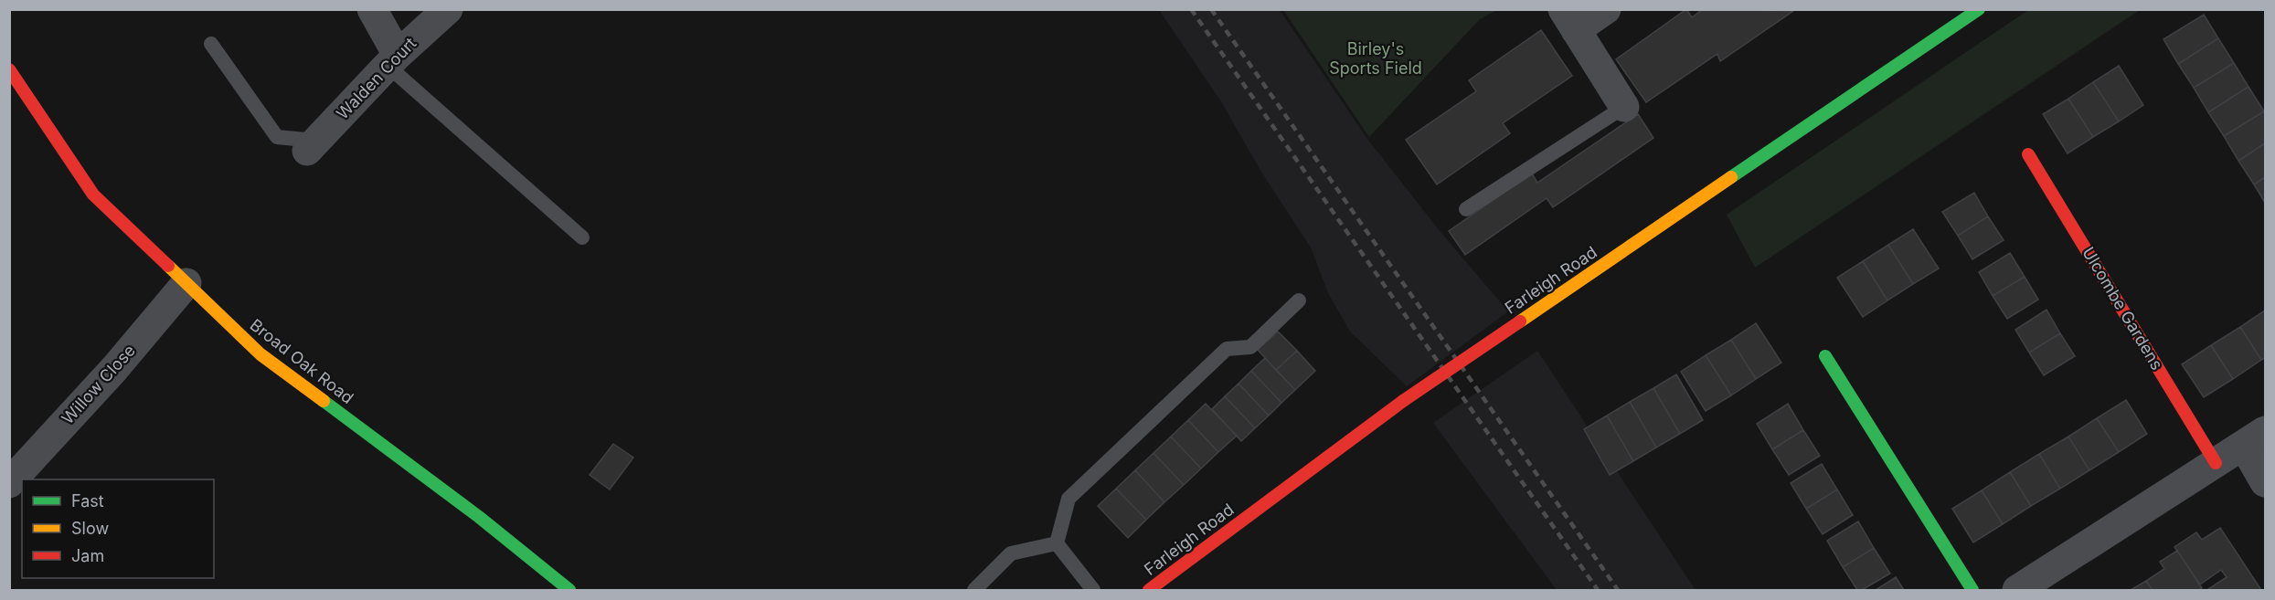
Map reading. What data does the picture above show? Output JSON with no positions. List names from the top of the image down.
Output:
{
  "streets": {
    "street": [
      "Walden Court",
      "Farleigh Road",
      "Ulcombe Gardens",
      "Broad Oak Road",
      "Willow Close"
    ]
  },
  "crossings": [
    ["Broad Oak Road", "Willow Close"]
  ],
  "parks": ["Birley's Sports Field"],
  "legend": ["Fast", "Slow", "Jam"]
}
